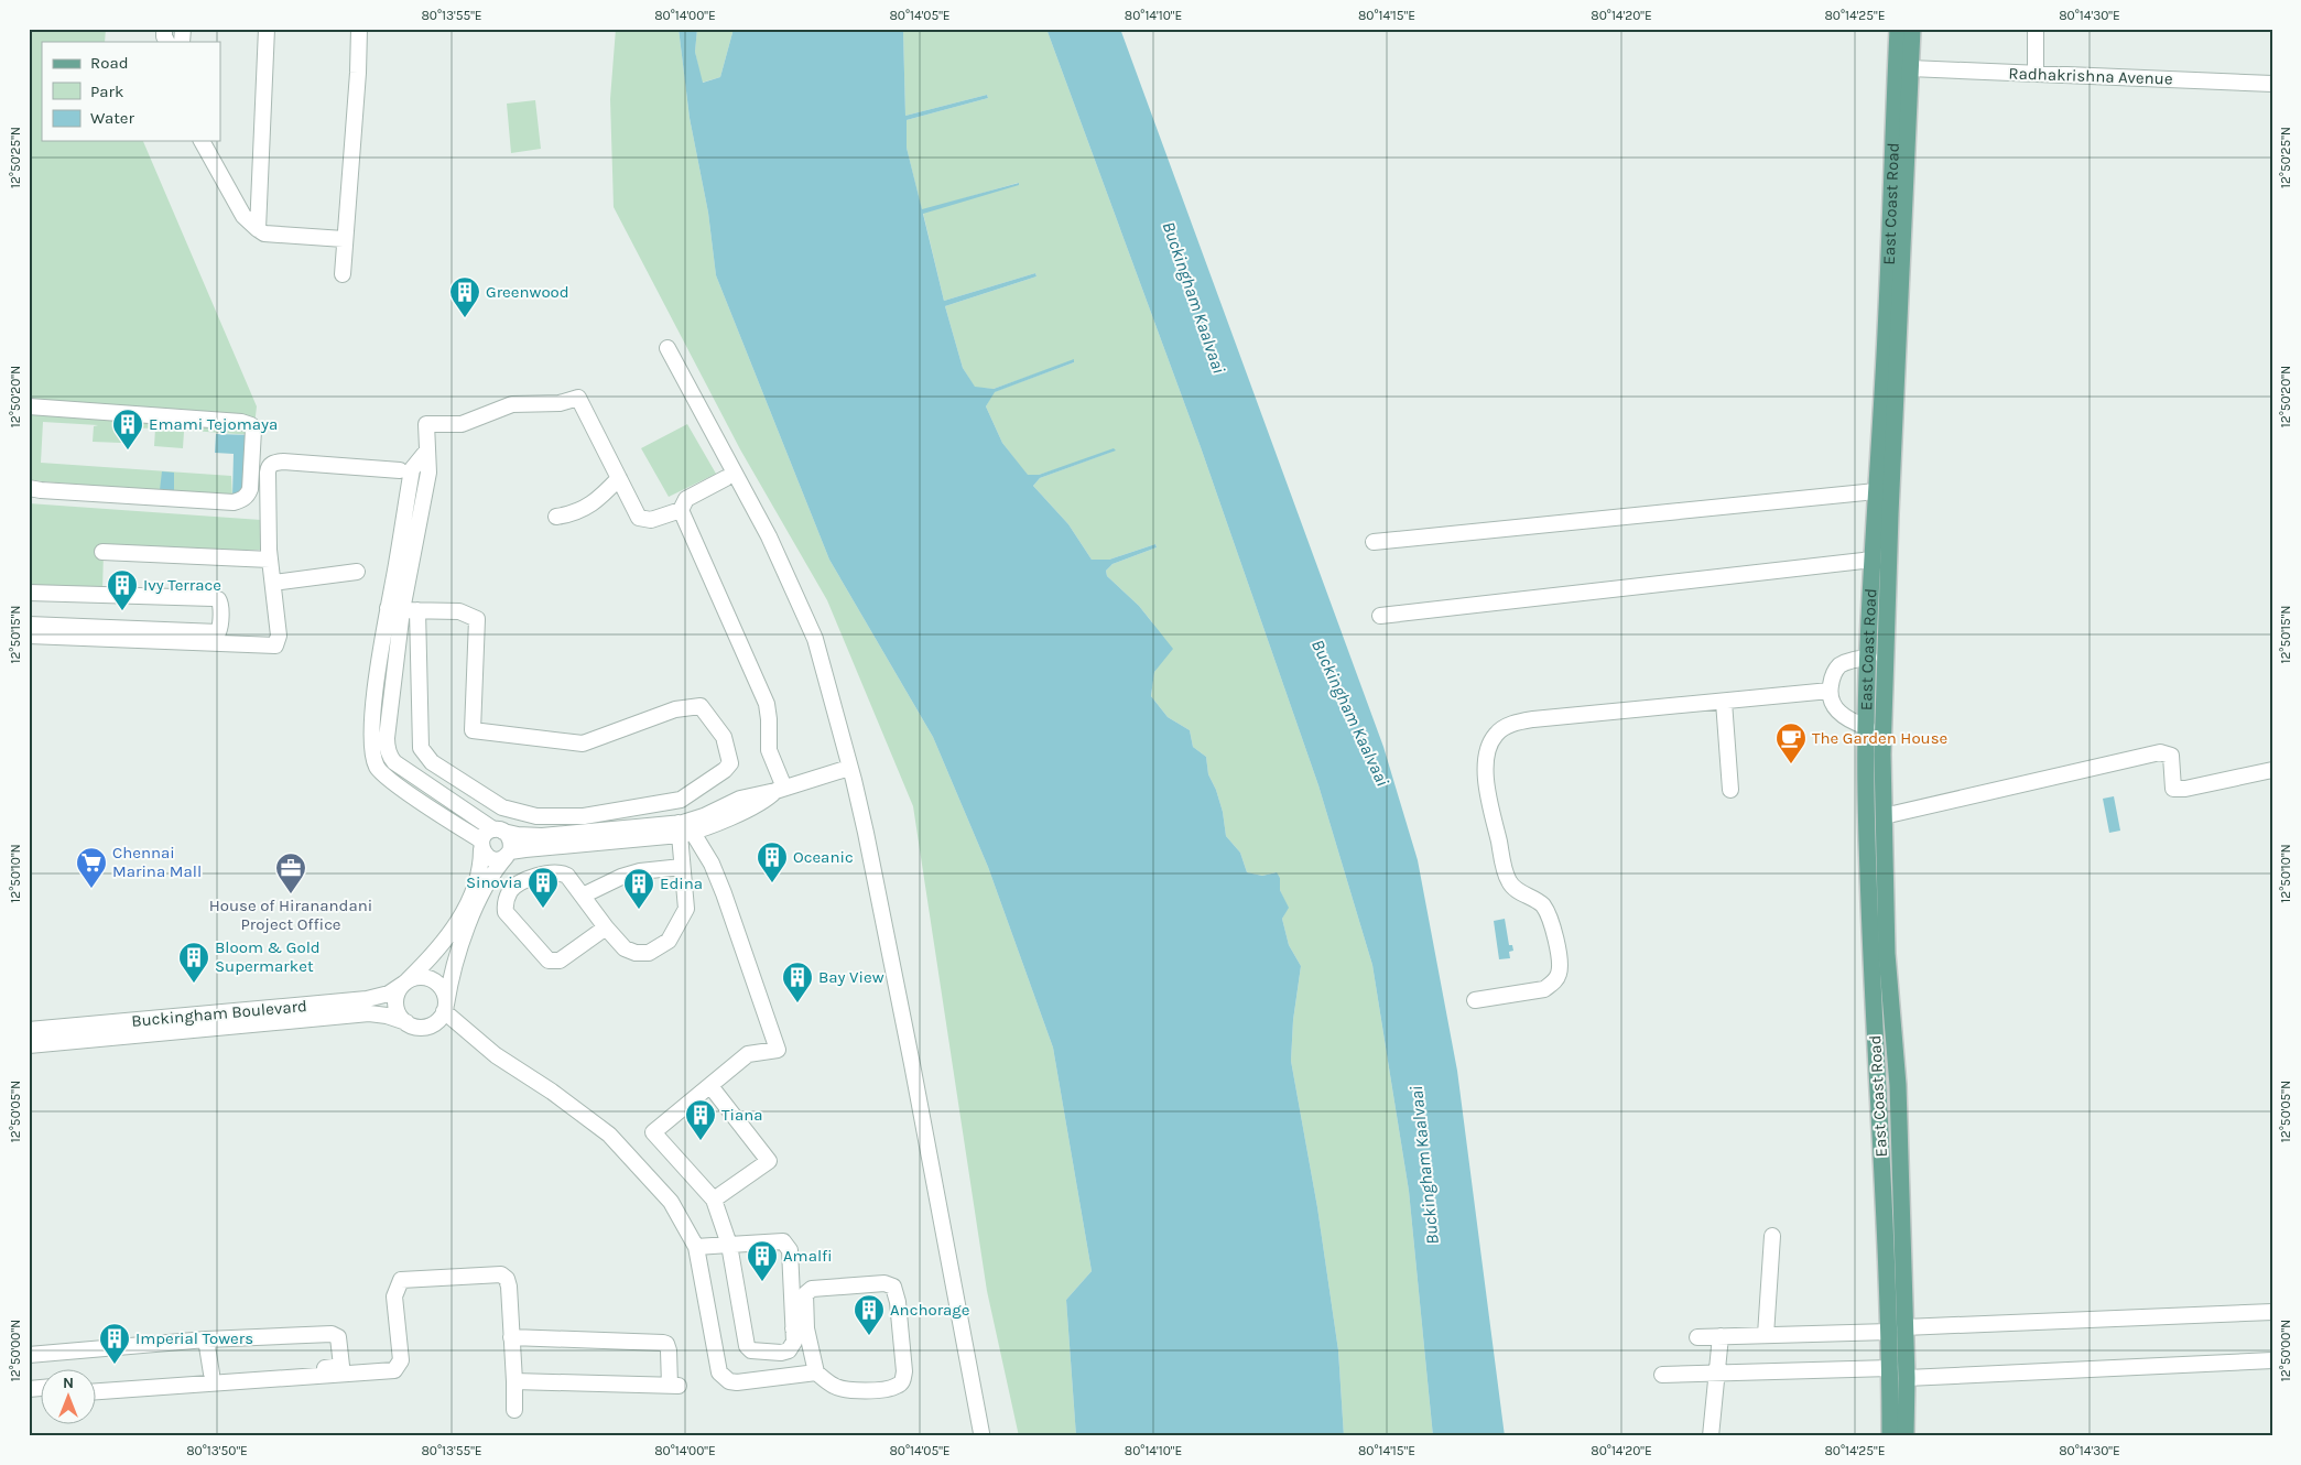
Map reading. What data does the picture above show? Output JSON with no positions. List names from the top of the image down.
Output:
{
  "streets": {
    "main road": ["East Coast Road"],
    "street": ["Radhakrishna Avenue", "Buckingham Boulevard"]
  },
  "crossings": [
    ["Radhakrishna Avenue", "East Coast Road"]
  ],
  "water": ["Buckingham Kaalvaai"],
  "places": {
    "building": [
      "Greenwood",
      "Emami Tejomaya",
      "Ivy Terrace",
      "Oceanic",
      "Sinovia",
      "Edina",
      "Bloom & Gold Supermarket",
      "Bay View",
      "Tiana",
      "Amalfi",
      "Anchorage",
      "Imperial Towers"
    ],
    "cafe": ["The Garden House"],
    "supermarket": ["Chennai Marina Mall"],
    "office": ["House of Hiranandani Project Office"]
  },
  "legend": ["Road", "Park", "Water"],
  "north": "top",
  "coordinates": [
    "80°13'55\"E",
    "80°14'00\"E",
    "80°14'05\"E",
    "80°14'10\"E",
    "80°14'15\"E",
    "80°14'20\"E",
    "80°14'25\"E",
    "80°14'30\"E",
    "12°50'25\"N",
    "12°50'20\"N",
    "12°50'15\"N",
    "12°50'10\"N",
    "12°50'05\"N",
    "12°50'00\"N",
    "80°13'50\"E"
  ]
}
